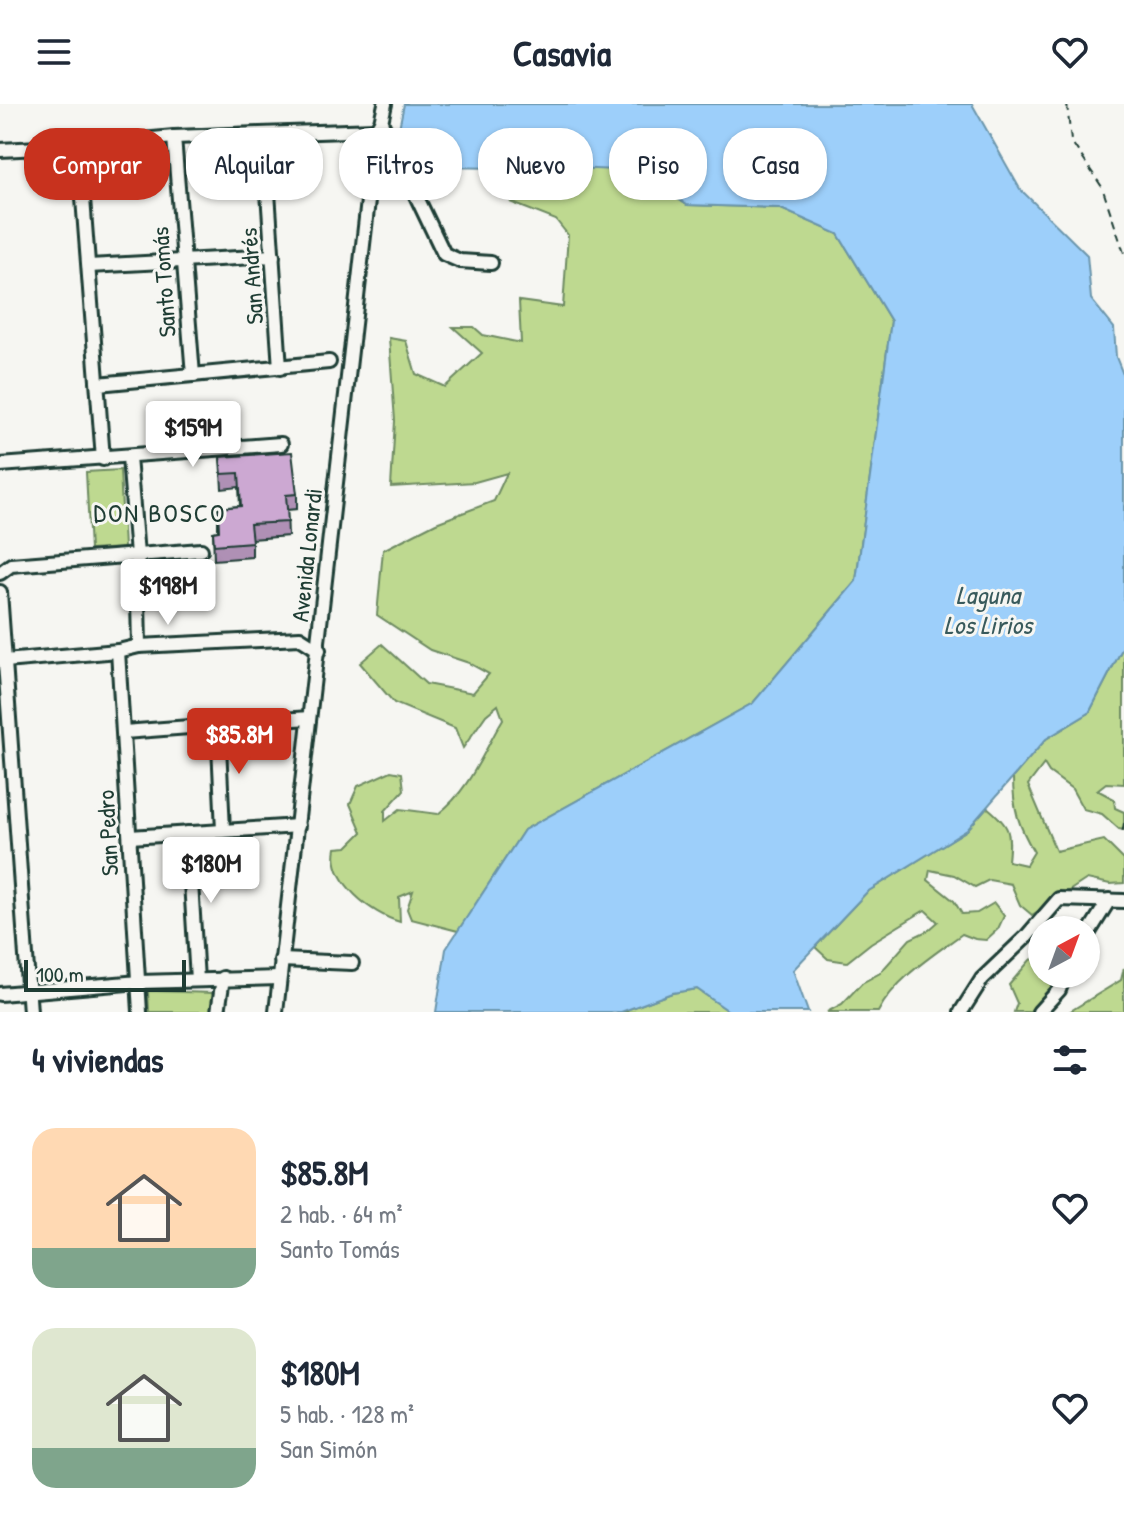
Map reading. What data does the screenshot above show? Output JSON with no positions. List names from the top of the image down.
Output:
{
  "streets": {
    "street": [
      "San Andrés",
      "Santo Tomás",
      "Avenida Lonardi",
      "San Pedro"
    ]
  },
  "districts": ["DON BOSCO"],
  "water": ["Laguna Los Lirios"],
  "scale_bar": "100 m",
  "north": "top right",
  "page": {
    "header": "Casavia",
    "chip": [
      "Comprar",
      "Alquilar",
      "Filtros",
      "Nuevo",
      "Piso",
      "Casa"
    ],
    "price": [
      "$159M",
      "$198M",
      "$85.8M",
      "$180M"
    ],
    "scale": "100 m",
    "heading": "4 viviendas",
    "list": [
      {
        "name": "$85.8M",
        "note": "2 hab. · 64 m² · Santo Tomás"
      },
      {
        "name": "$180M",
        "note": "5 hab. · 128 m² · San Simón"
      }
    ]
  }
}
